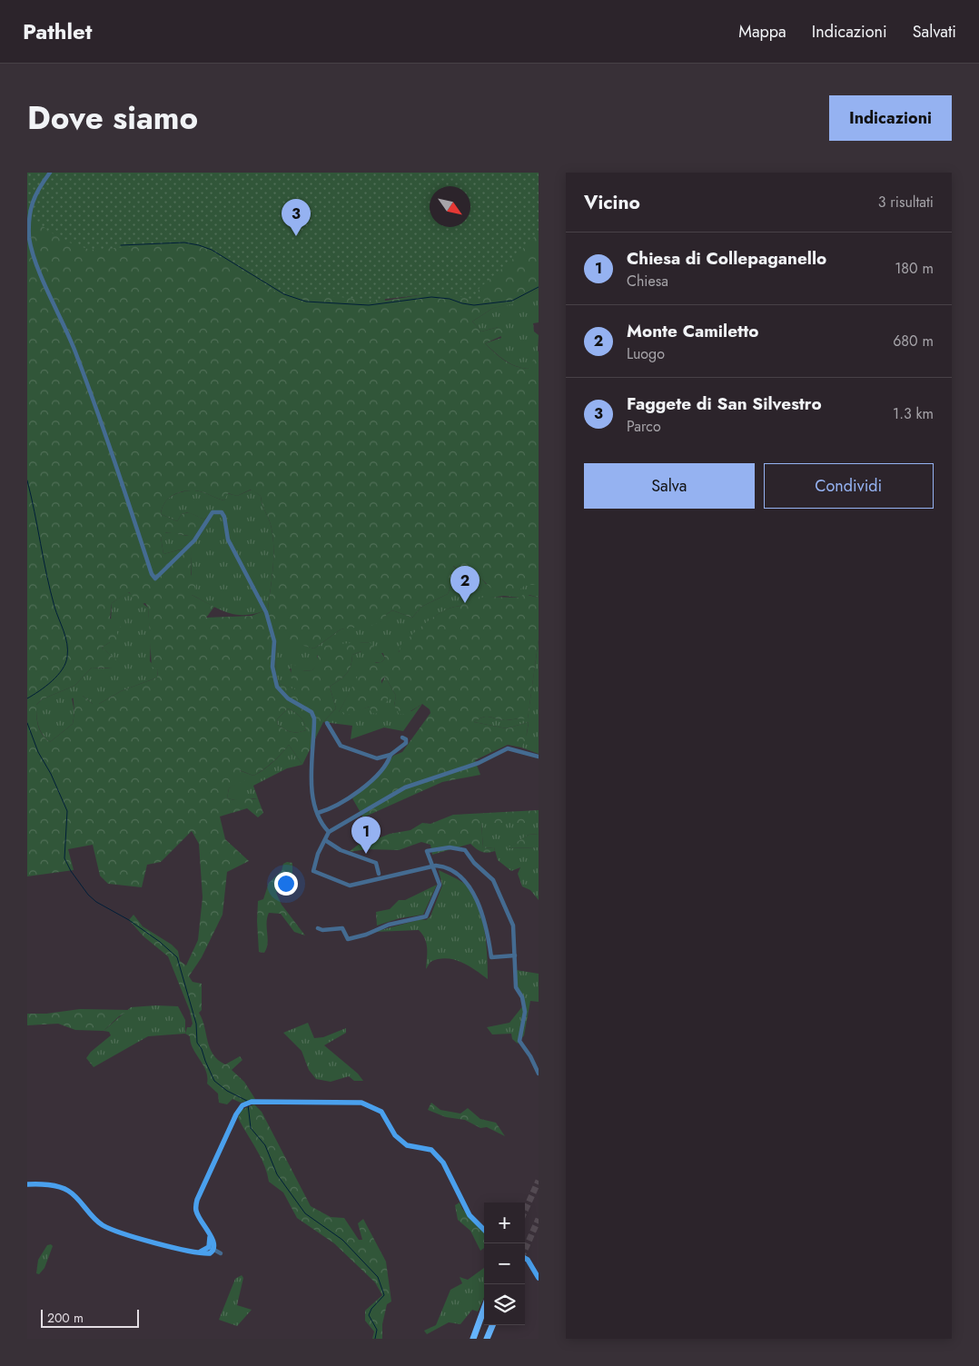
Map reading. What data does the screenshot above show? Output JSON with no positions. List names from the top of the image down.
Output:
{
  "scale_bar": "200 m",
  "north": "bottom right",
  "page": {
    "header": "Pathlet",
    "nav": ["Mappa", "Indicazioni", "Salvati"],
    "title": "Dove siamo",
    "buttons": [
      "Indicazioni",
      ["Salva", "Condividi"]
    ],
    "heading": ["Vicino", "3 risultati"],
    "pins": ["3", "2", "1"],
    "list": [
      {
        "mark": "1",
        "name": "Chiesa di Collepaganello",
        "note": "Chiesa",
        "value": "180 m"
      },
      {
        "mark": "2",
        "name": "Monte Camiletto",
        "note": "Luogo",
        "value": "680 m"
      },
      {
        "mark": "3",
        "name": "Faggete di San Silvestro",
        "note": "Parco",
        "value": "1.3 km"
      }
    ],
    "map_buttons": ["+", "−"],
    "scale": "200 m"
  }
}
